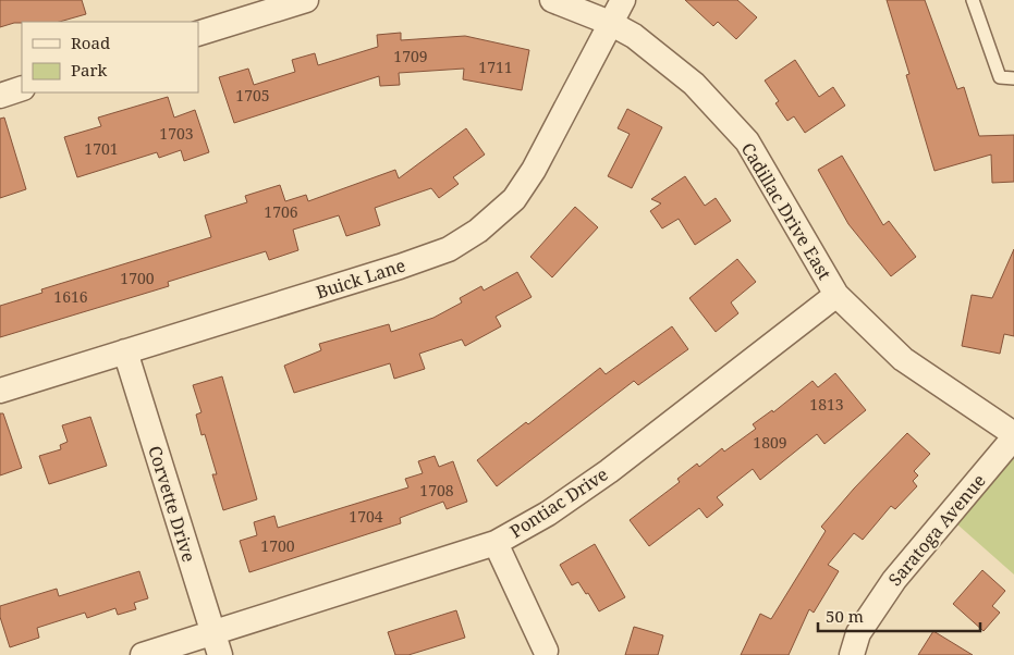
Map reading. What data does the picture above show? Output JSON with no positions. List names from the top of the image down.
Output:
{
  "streets": {
    "street": [
      "Cadillac Drive East",
      "Buick Lane",
      "Pontiac Drive",
      "Corvette Drive",
      "Saratoga Avenue"
    ]
  },
  "crossings": [
    ["Cadillac Drive East", "Buick Lane"],
    ["Cadillac Drive East", "Pontiac Drive"],
    ["Cadillac Drive East", "Saratoga Avenue"],
    ["Buick Lane", "Corvette Drive"],
    ["Pontiac Drive", "Corvette Drive"]
  ],
  "house_numbers": [
    "1709",
    "1711",
    "1705",
    "1703",
    "1701",
    "1706",
    "1700",
    "1616",
    "1813",
    "1809",
    "1708",
    "1704",
    "1700"
  ],
  "legend": ["Road", "Park"],
  "scale_bar": "50 m"
}
